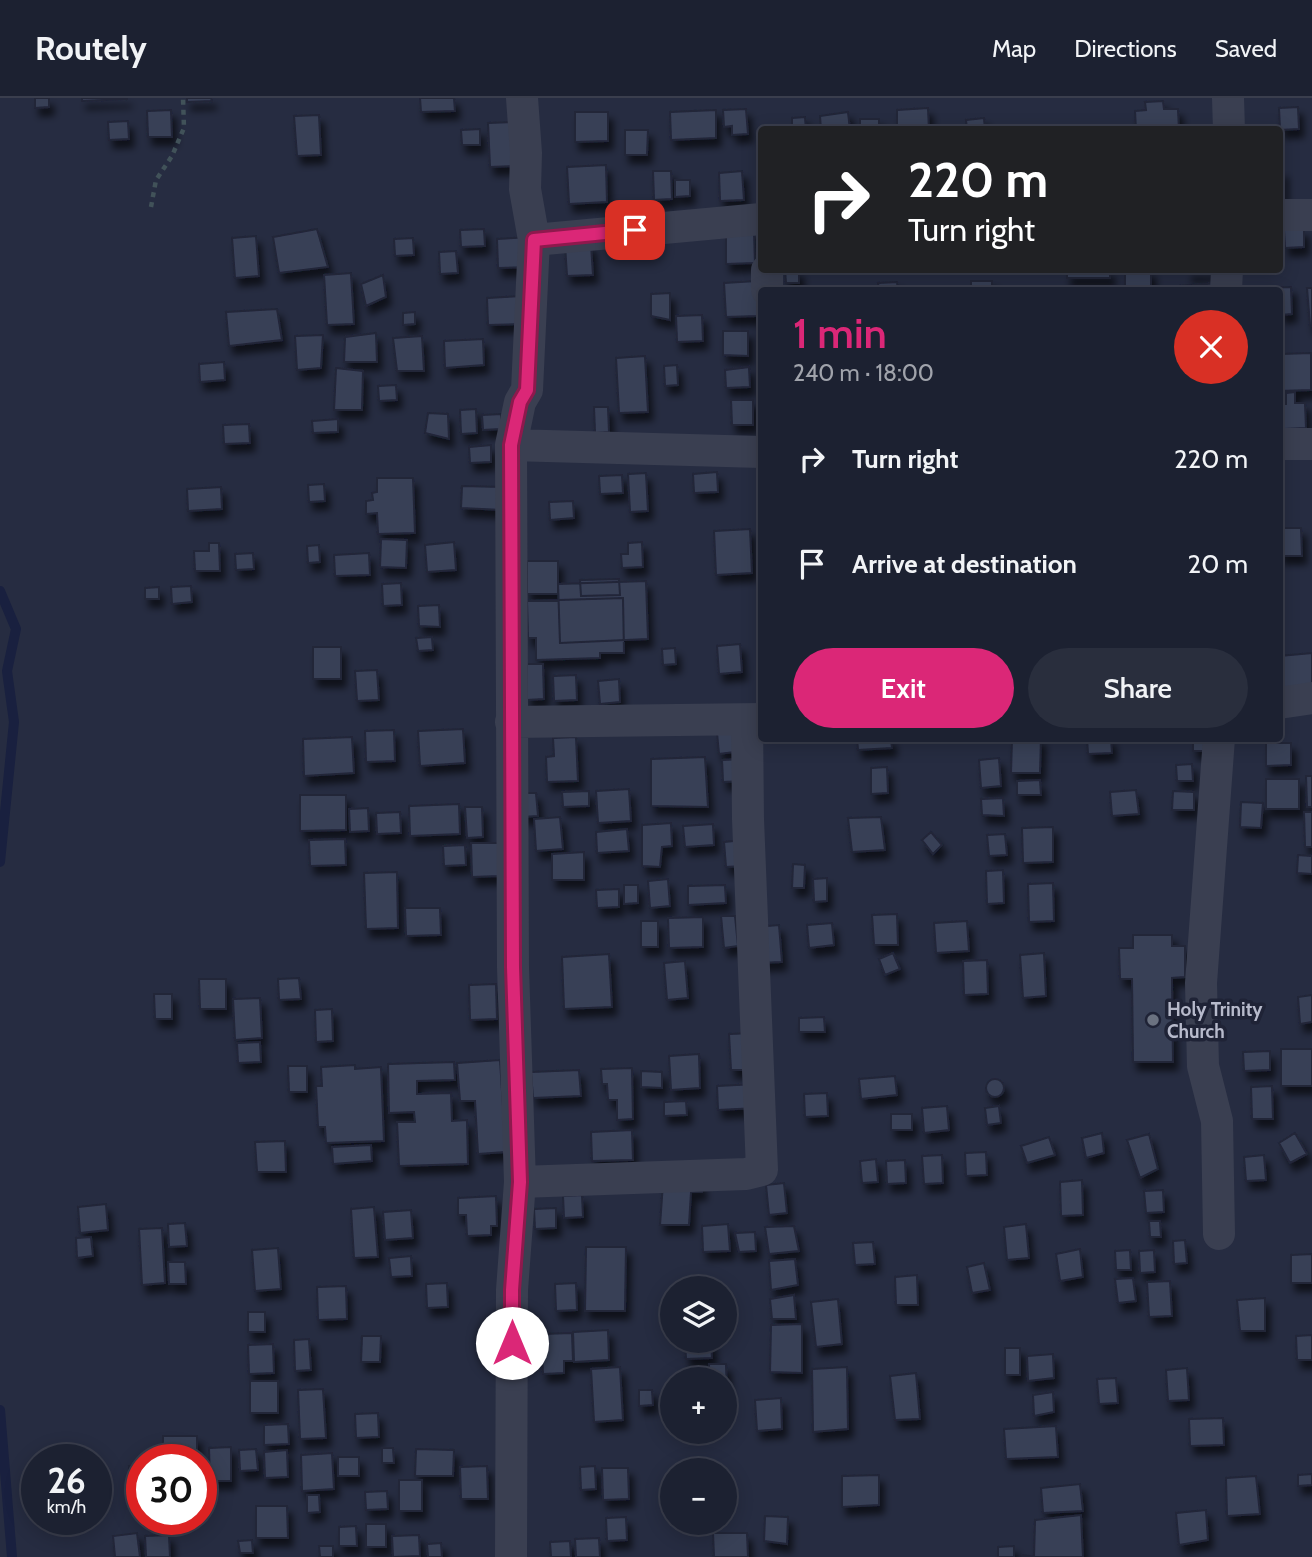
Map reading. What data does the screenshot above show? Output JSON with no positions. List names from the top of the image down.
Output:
{
  "places": ["Holy Trinity Church"],
  "page": {
    "header": "Routely",
    "nav": ["Map", "Directions", "Saved"],
    "turn": ["220 m", "Turn right"],
    "heading": ["1 min", "240 m · 18:00"],
    "list": [
      {
        "name": "Turn right",
        "value": "220 m"
      },
      {
        "name": "Arrive at destination",
        "value": "20 m"
      }
    ],
    "buttons": ["Exit", "Share"],
    "map_buttons": ["+", "−"],
    "speed": "26 km/h",
    "limit": "30"
  }
}
